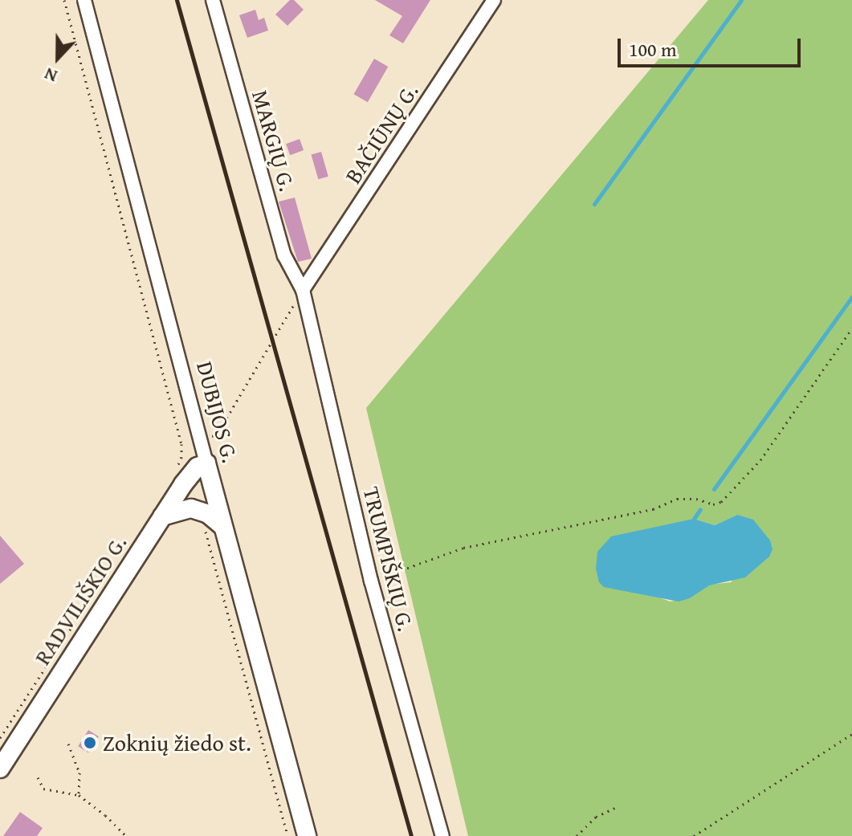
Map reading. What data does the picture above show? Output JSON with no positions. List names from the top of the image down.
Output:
{
  "streets": {
    "main road": ["DUBIJOS G.", "RADVILIŠKIO G."],
    "street": ["BAČIŪNŲ G.", "MARGIŲ G.", "TRUMPIŠKIŲ G."]
  },
  "crossings": [
    ["BAČIŪNŲ G.", "MARGIŲ G."],
    ["BAČIŪNŲ G.", "TRUMPIŠKIŲ G."],
    ["MARGIŲ G.", "TRUMPIŠKIŲ G."],
    ["DUBIJOS G.", "RADVILIŠKIO G."]
  ],
  "places": ["Zoknių žiedo st."],
  "scale_bar": "100 m",
  "north": "bottom"
}
